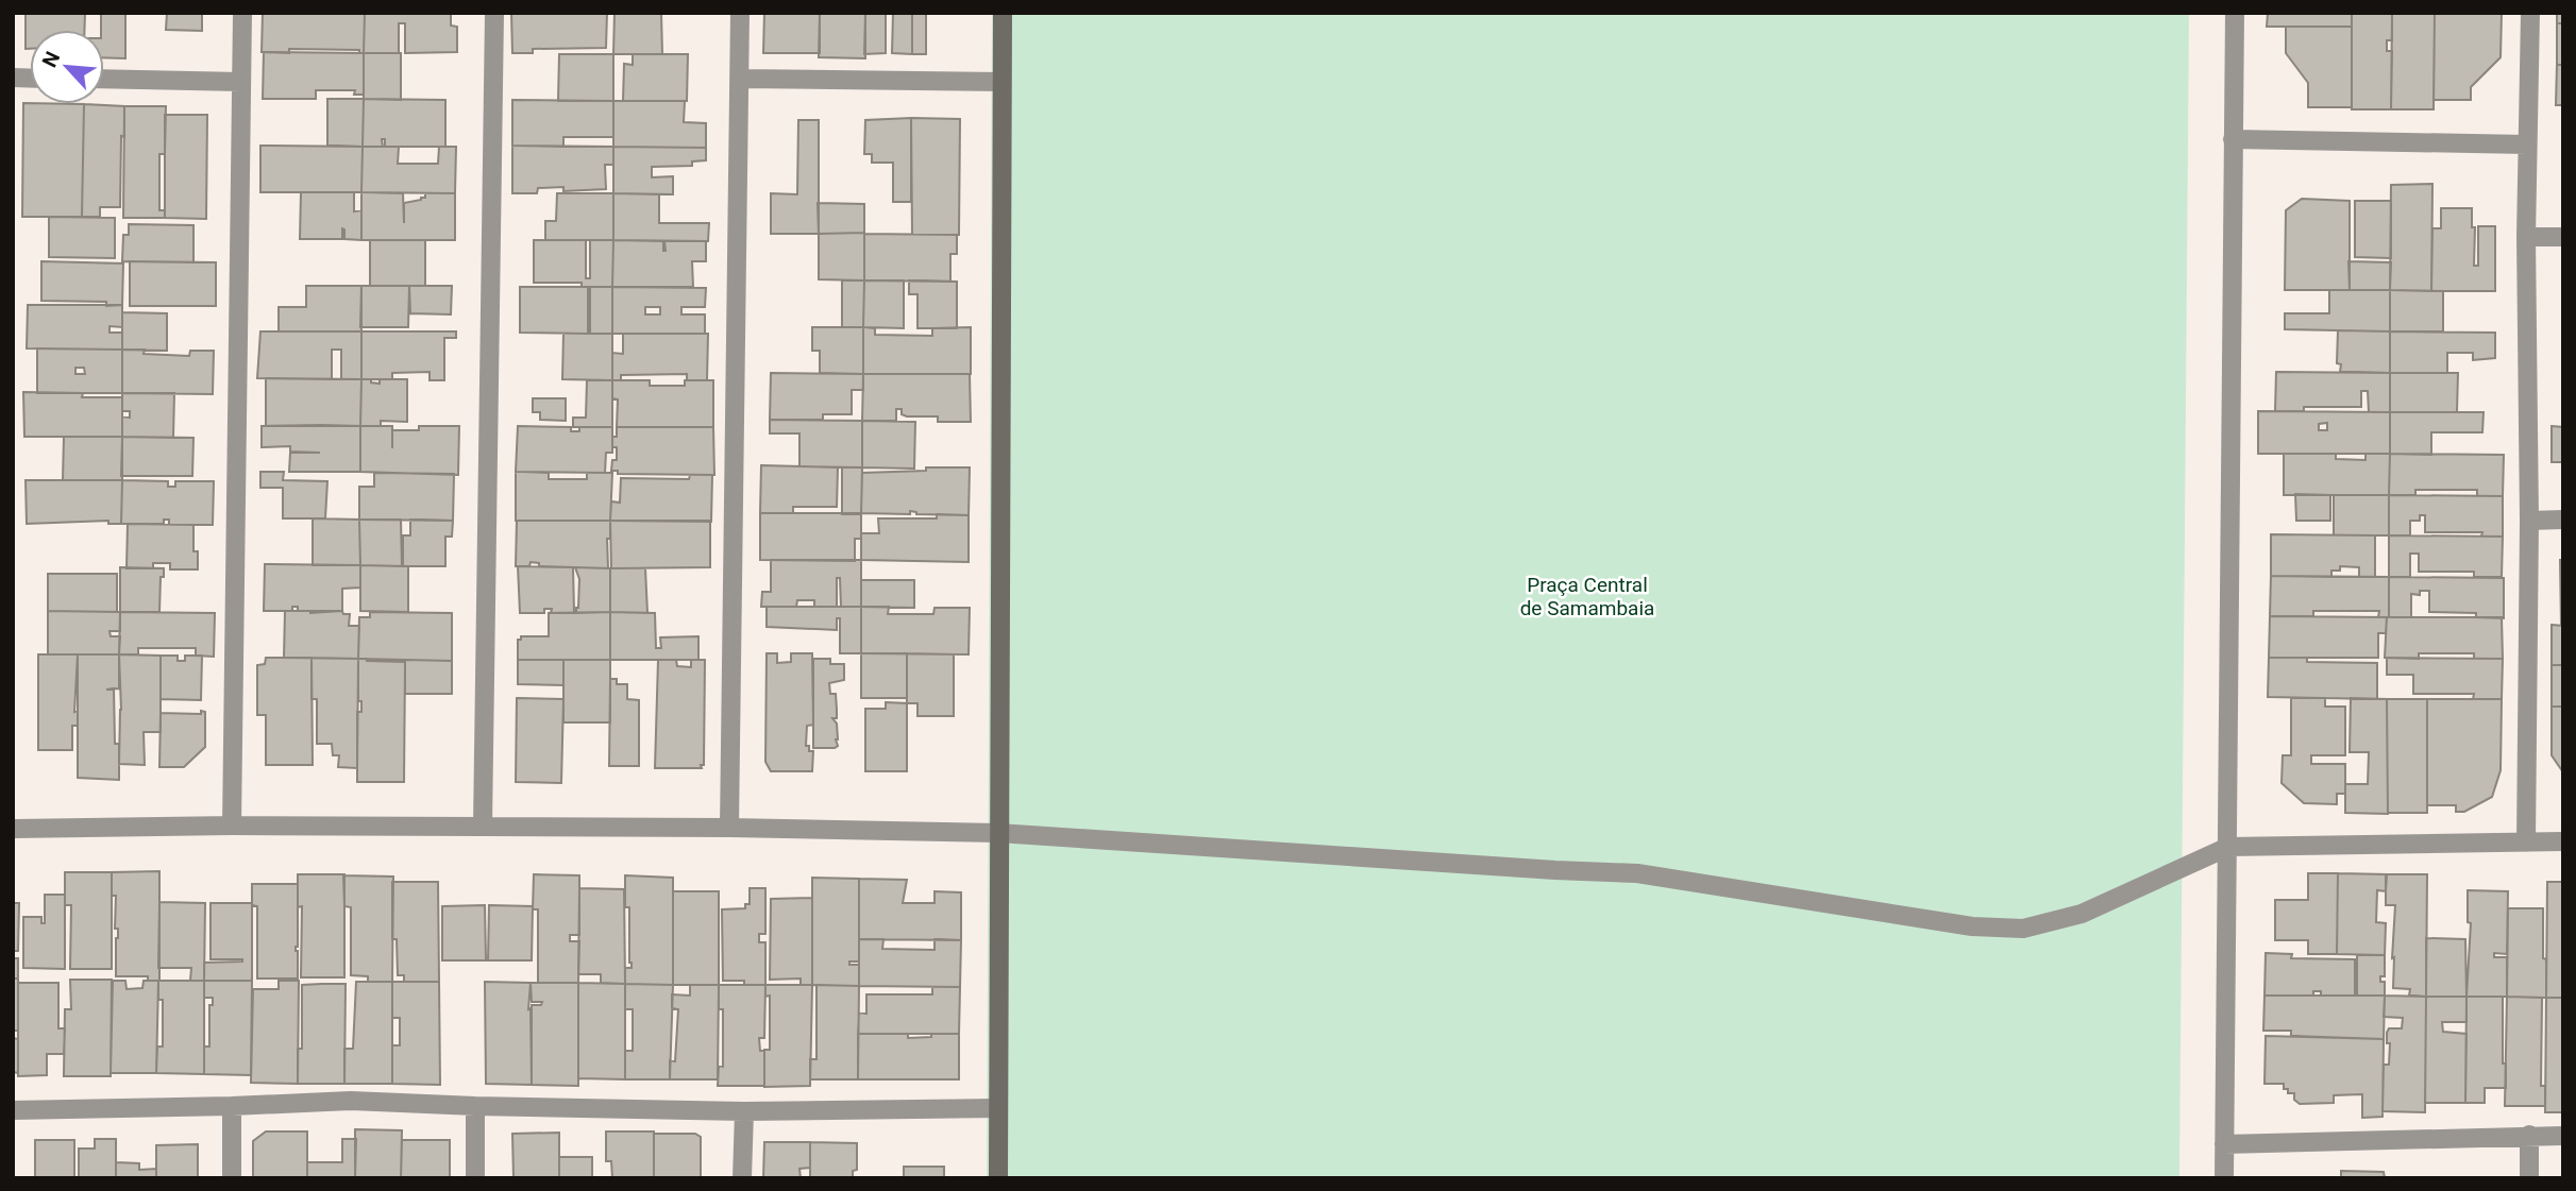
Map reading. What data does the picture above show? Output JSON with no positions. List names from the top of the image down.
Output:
{
  "parks": ["Praça Central de Samambaia"],
  "north": "top left"
}
